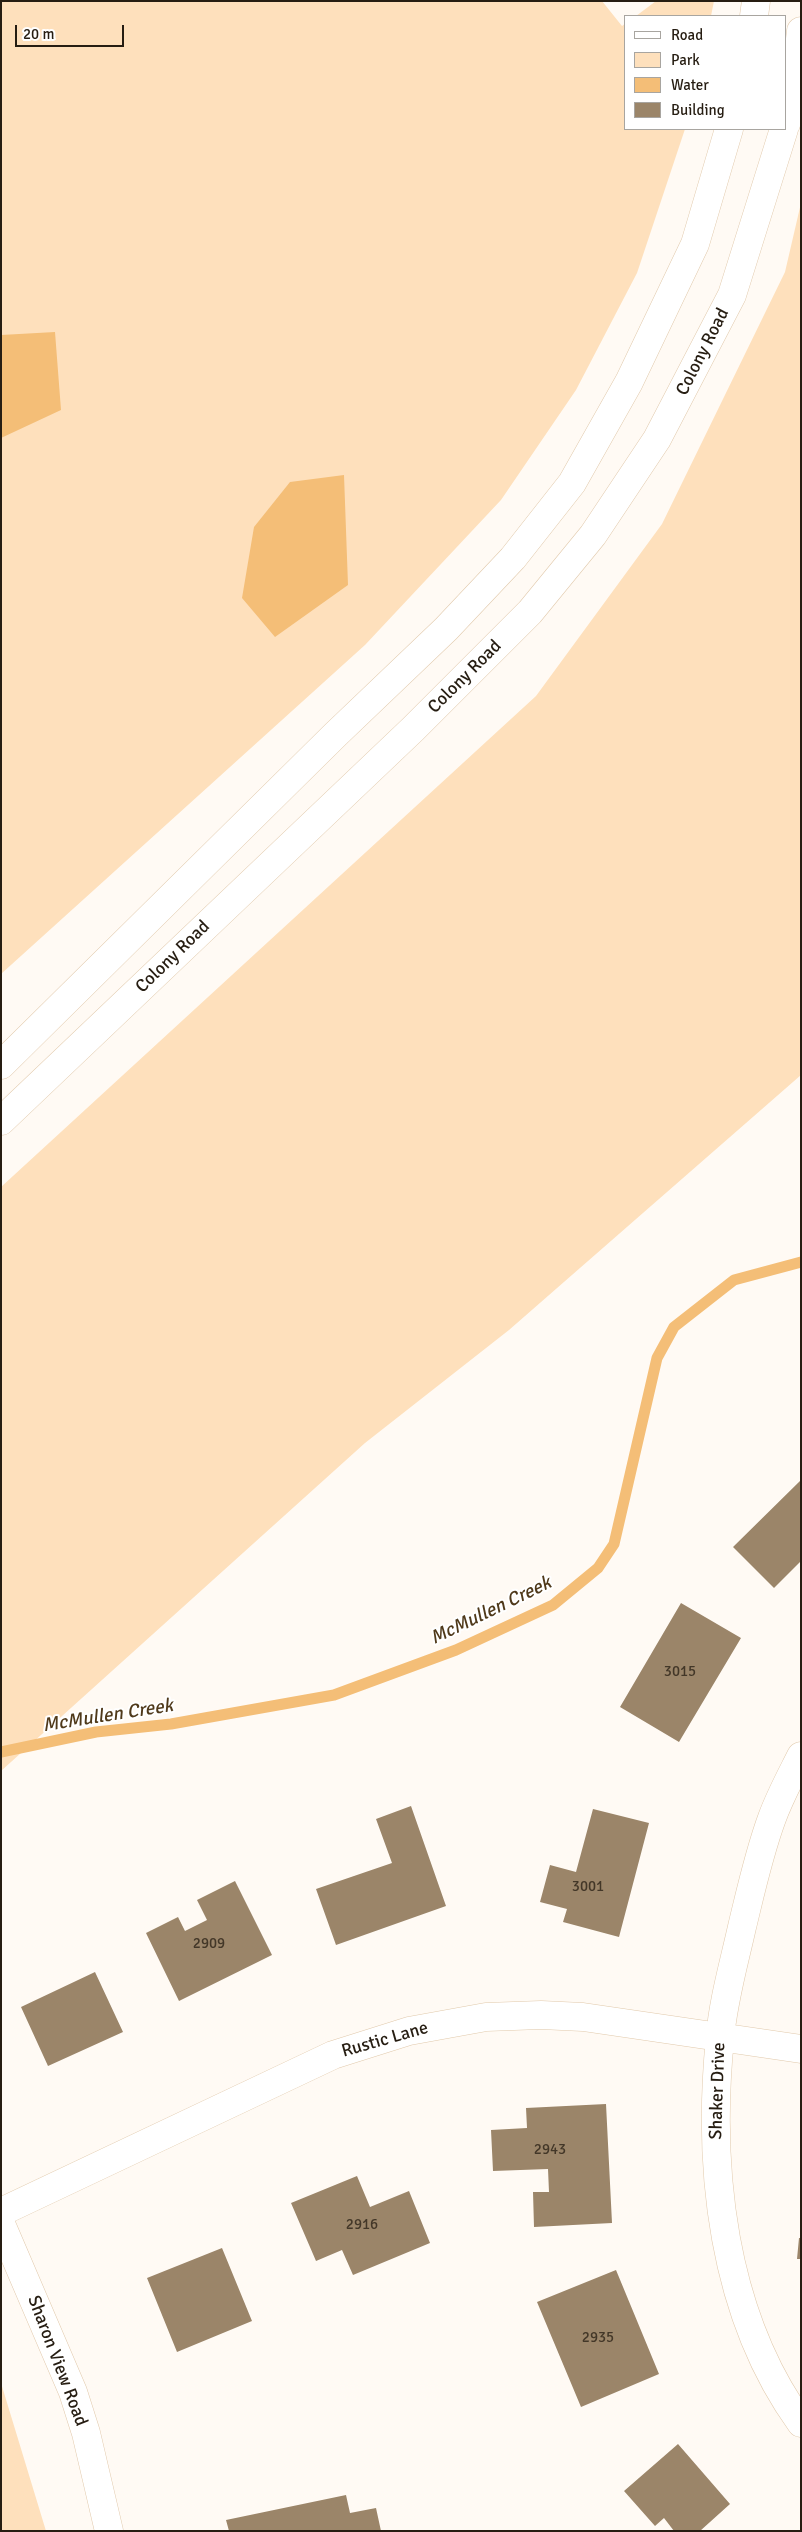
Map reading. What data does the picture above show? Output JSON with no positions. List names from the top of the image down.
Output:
{
  "streets": {
    "main road": [
      "Colony Road",
      "Rustic Lane",
      "Shaker Drive",
      "Sharon View Road"
    ]
  },
  "crossings": [
    ["Rustic Lane", "Shaker Drive"]
  ],
  "water": ["McMullen Creek"],
  "house_numbers": [
    "3015",
    "3001",
    "2909",
    "2943",
    "2916",
    "2935"
  ],
  "legend": [
    "Road",
    "Park",
    "Water",
    "Building"
  ],
  "scale_bar": "20 m"
}
